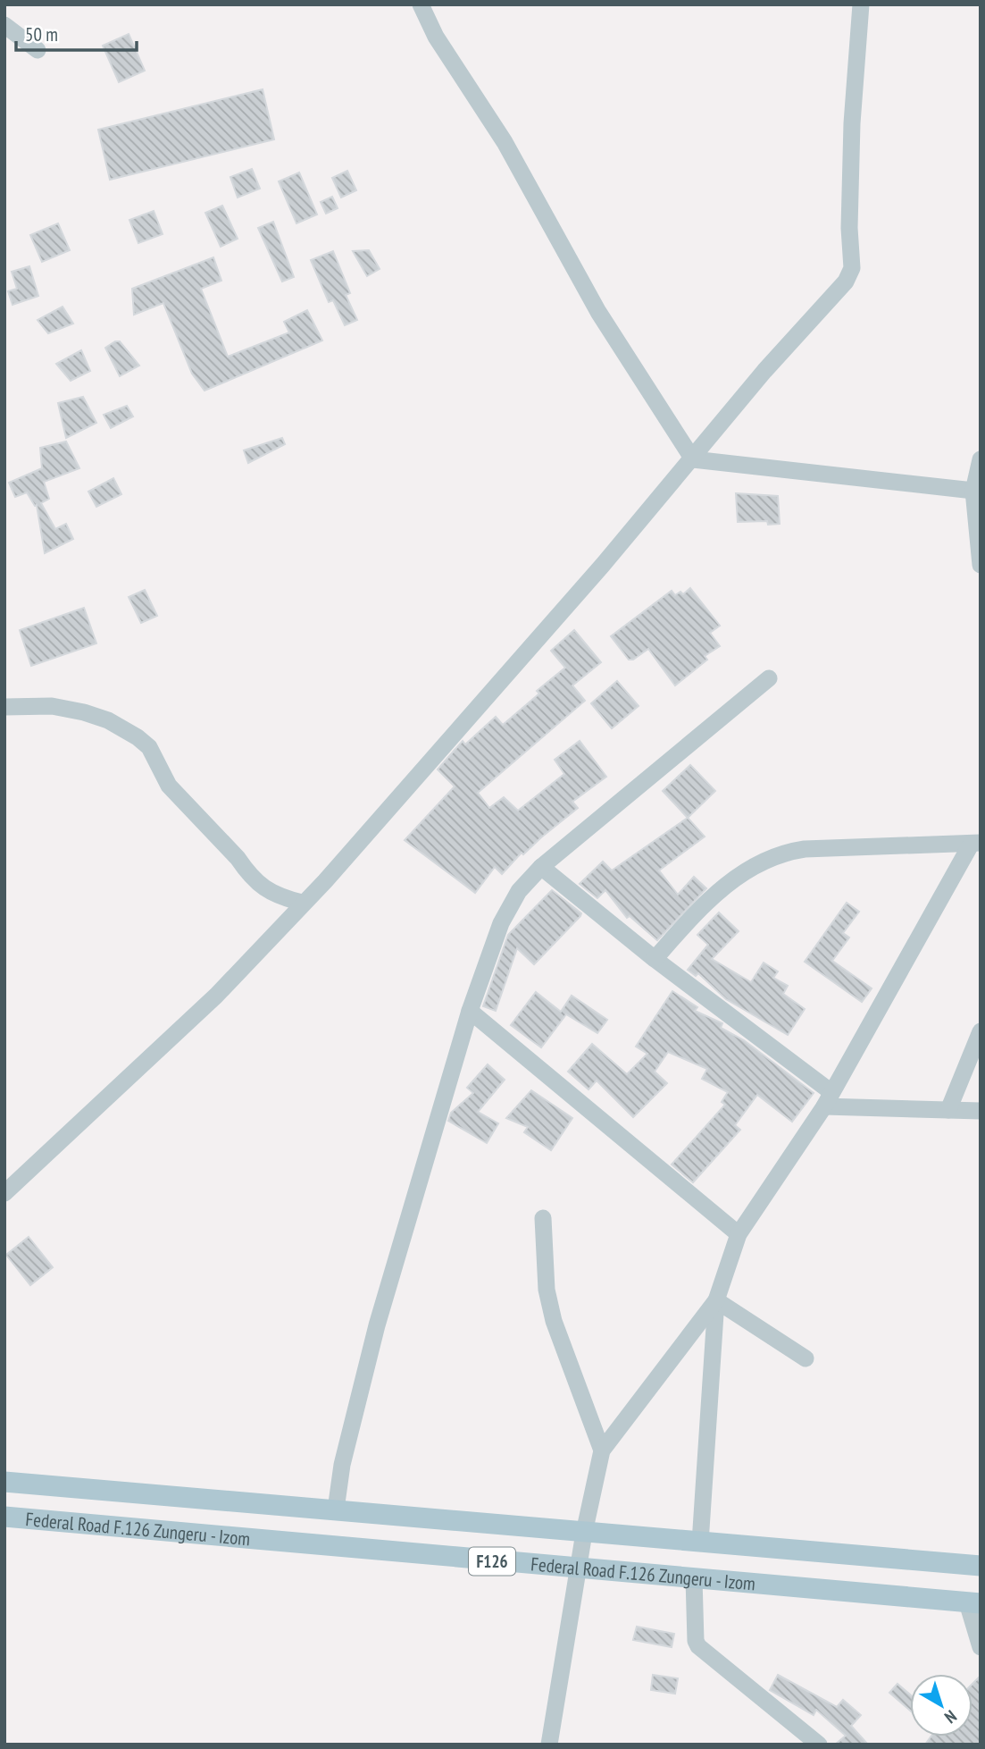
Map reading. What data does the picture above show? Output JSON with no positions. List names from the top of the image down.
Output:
{
  "streets": {
    "main road": ["Federal Road F.126 Zungeru - Izom", "F126"]
  },
  "scale_bar": "50 m",
  "north": "bottom right"
}
